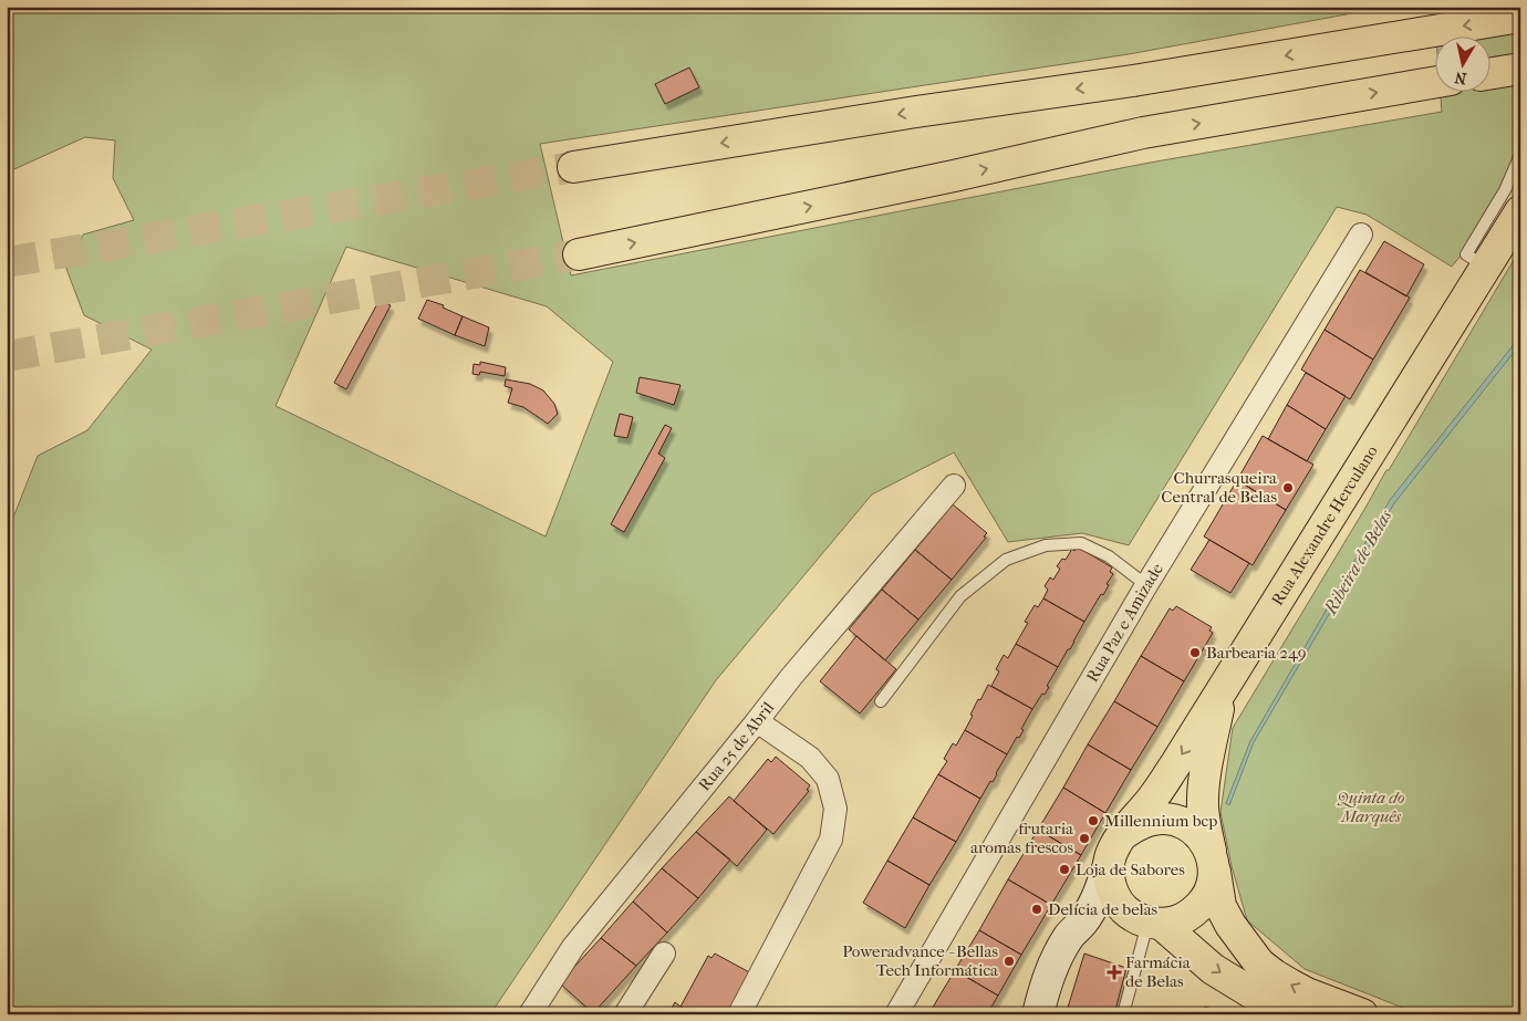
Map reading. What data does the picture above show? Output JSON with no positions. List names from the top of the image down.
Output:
{
  "streets": {
    "main road": ["Rua Alexandre Herculano"],
    "street": ["Rua Paz e Amizade", "Rua 25 de Abril"]
  },
  "water": ["Ribeira de Belas"],
  "parks": ["Quinta do Marquês"],
  "places": {
    "other": [
      "Churrasqueira Central de Belas",
      "Barbearia 249",
      "Millennium bcp",
      "frutaria aromas frescos",
      "Loja de Sabores",
      "Delícia de belas",
      "Poweradvance - Bellas Tech Informática"
    ],
    "health": ["Farmácia de Belas"]
  },
  "north": "bottom"
}
